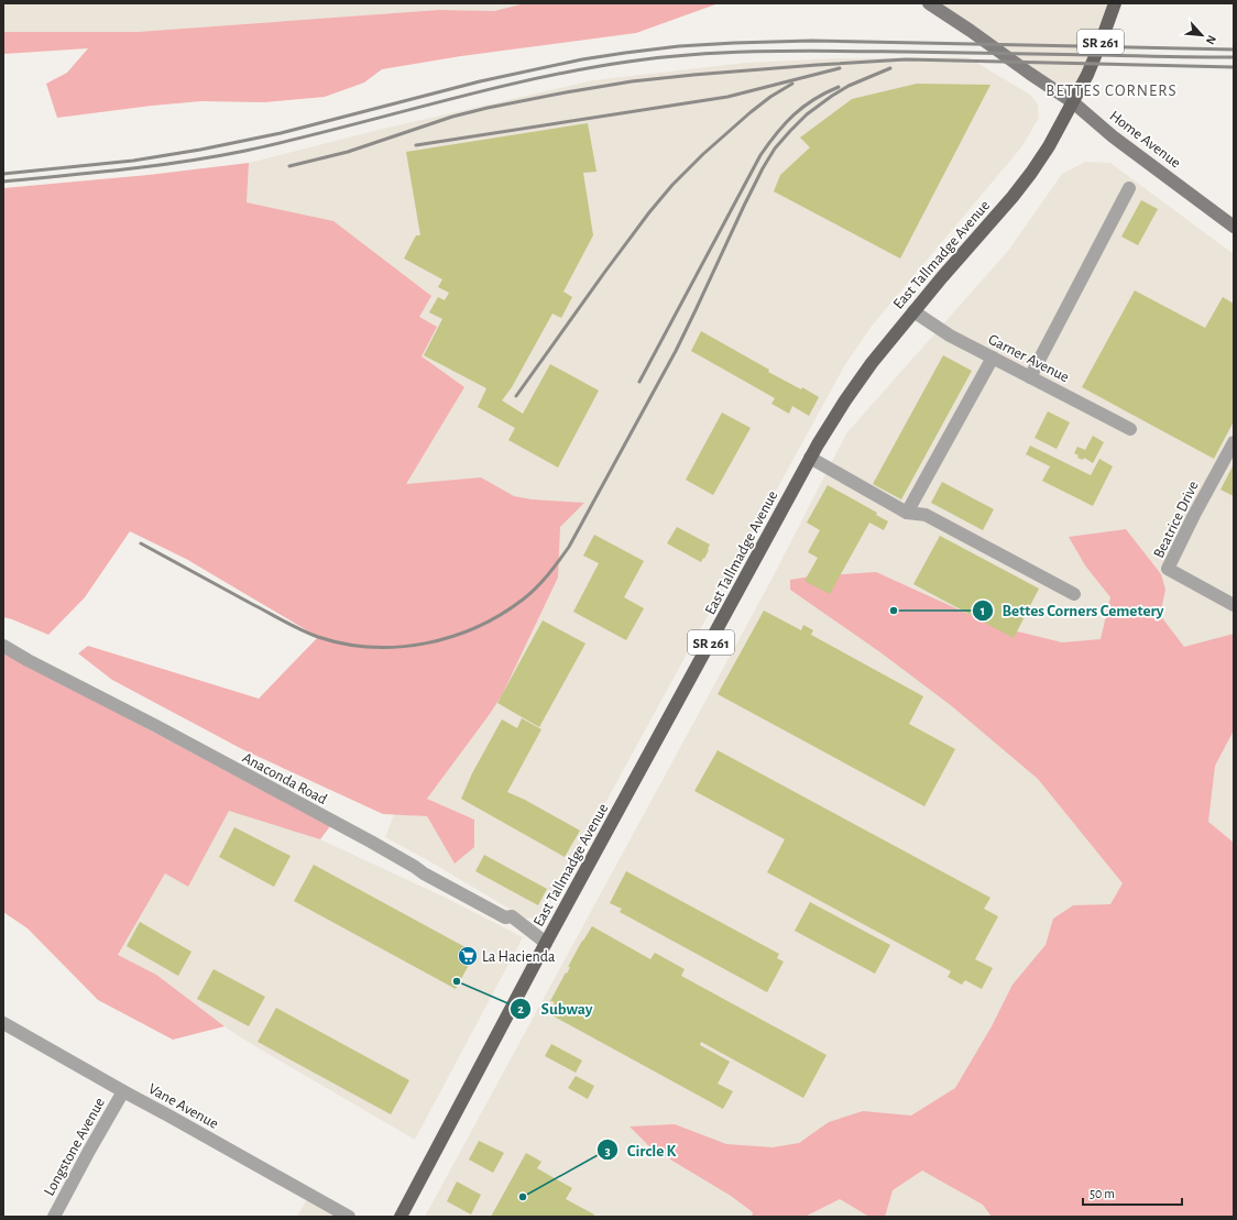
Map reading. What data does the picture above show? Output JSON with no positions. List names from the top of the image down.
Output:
{
  "streets": {
    "main road": ["SR 261", "East Tallmadge Avenue"],
    "street": [
      "Home Avenue",
      "Garner Avenue",
      "Beatrice Drive",
      "Anaconda Road",
      "Vane Avenue",
      "Longstone Avenue"
    ]
  },
  "crossings": [
    ["Home Avenue", "East Tallmadge Avenue"],
    ["East Tallmadge Avenue", "Garner Avenue"],
    ["East Tallmadge Avenue", "Anaconda Road"],
    ["Vane Avenue", "Longstone Avenue"]
  ],
  "districts": ["BETTES CORNERS"],
  "places": {
    "other": ["Bettes Corners Cemetery", "Subway", "Circle K"],
    "supermarket": ["La Hacienda"]
  },
  "scale_bar": "50 m",
  "north": "bottom right"
}
